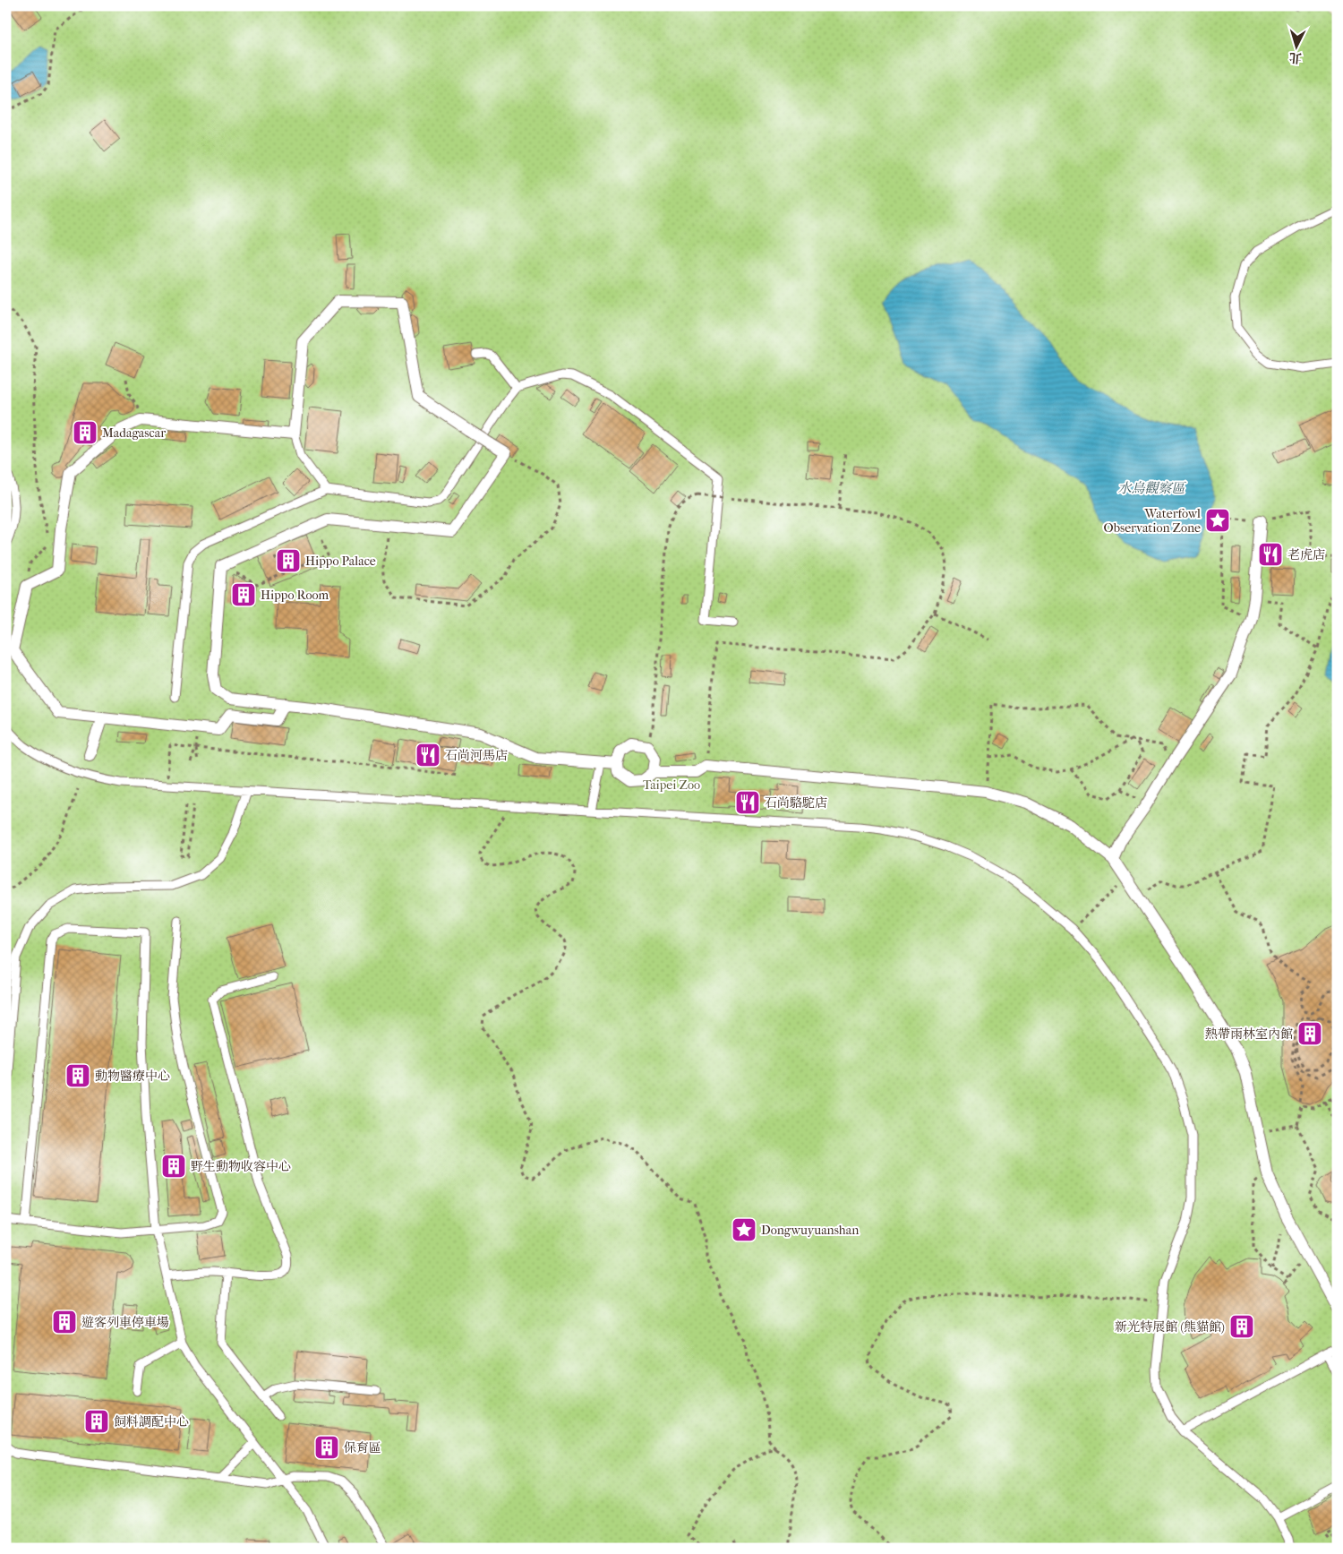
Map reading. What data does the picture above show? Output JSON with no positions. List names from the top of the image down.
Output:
{
  "water": ["水鳥觀察區"],
  "parks": ["Taipei Zoo"],
  "places": {
    "building": [
      "Madagascar",
      "Hippo Palace",
      "Hippo Room",
      "熱帶雨林室內館",
      "動物醫療中心",
      "野生動物收容中心",
      "遊客列車停車場",
      "新光特展館 (熊貓館)",
      "飼料調配中心",
      "保育區"
    ],
    "place": ["Waterfowl Observation Zone", "Dongwuyuanshan"],
    "restaurant": ["老虎店", "石尚河馬店", "石尚駱駝店"]
  },
  "north": "bottom"
}
